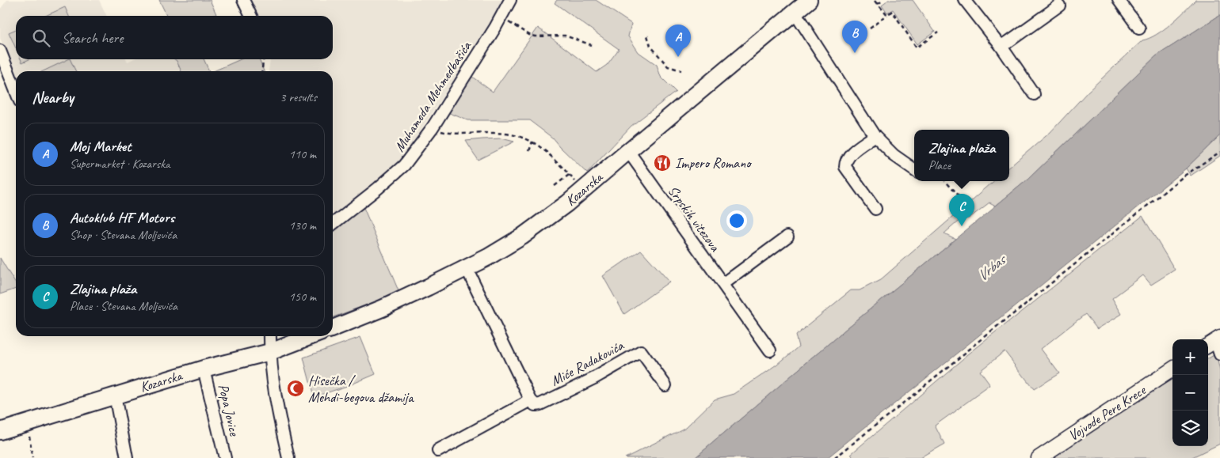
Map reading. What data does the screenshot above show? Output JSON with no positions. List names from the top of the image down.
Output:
{
  "streets": {
    "main road": ["Kozarska"],
    "street": [
      "Muhameda Mehmedbašića",
      "Srpskih vitezova",
      "Miće Radakovića",
      "Popa Jovice",
      "Vojvode Pere Krece"
    ]
  },
  "crossings": [
    ["Kozarska", "Srpskih vitezova"],
    ["Kozarska", "Popa Jovice"]
  ],
  "water": ["Vrbas"],
  "places": {
    "restaurant": ["Impero Romano"],
    "mosque": ["Hisečka / Mehdi-begova džamija"]
  },
  "page": {
    "search": "Search here",
    "pins": ["B", "A", "C"],
    "heading": ["Nearby", "3 results"],
    "list": [
      {
        "mark": "A",
        "name": "Moj Market",
        "note": "Supermarket · Kozarska",
        "value": "110 m"
      },
      {
        "mark": "B",
        "name": "Autoklub HF Motors",
        "note": "Shop · Stevana Moljevića",
        "value": "130 m"
      },
      {
        "mark": "C",
        "name": "Zlajina plaža",
        "note": "Place · Stevana Moljevića",
        "value": "150 m"
      }
    ],
    "popup": ["Zlajina plaža", "Place"],
    "map_buttons": ["+", "−"]
  }
}
